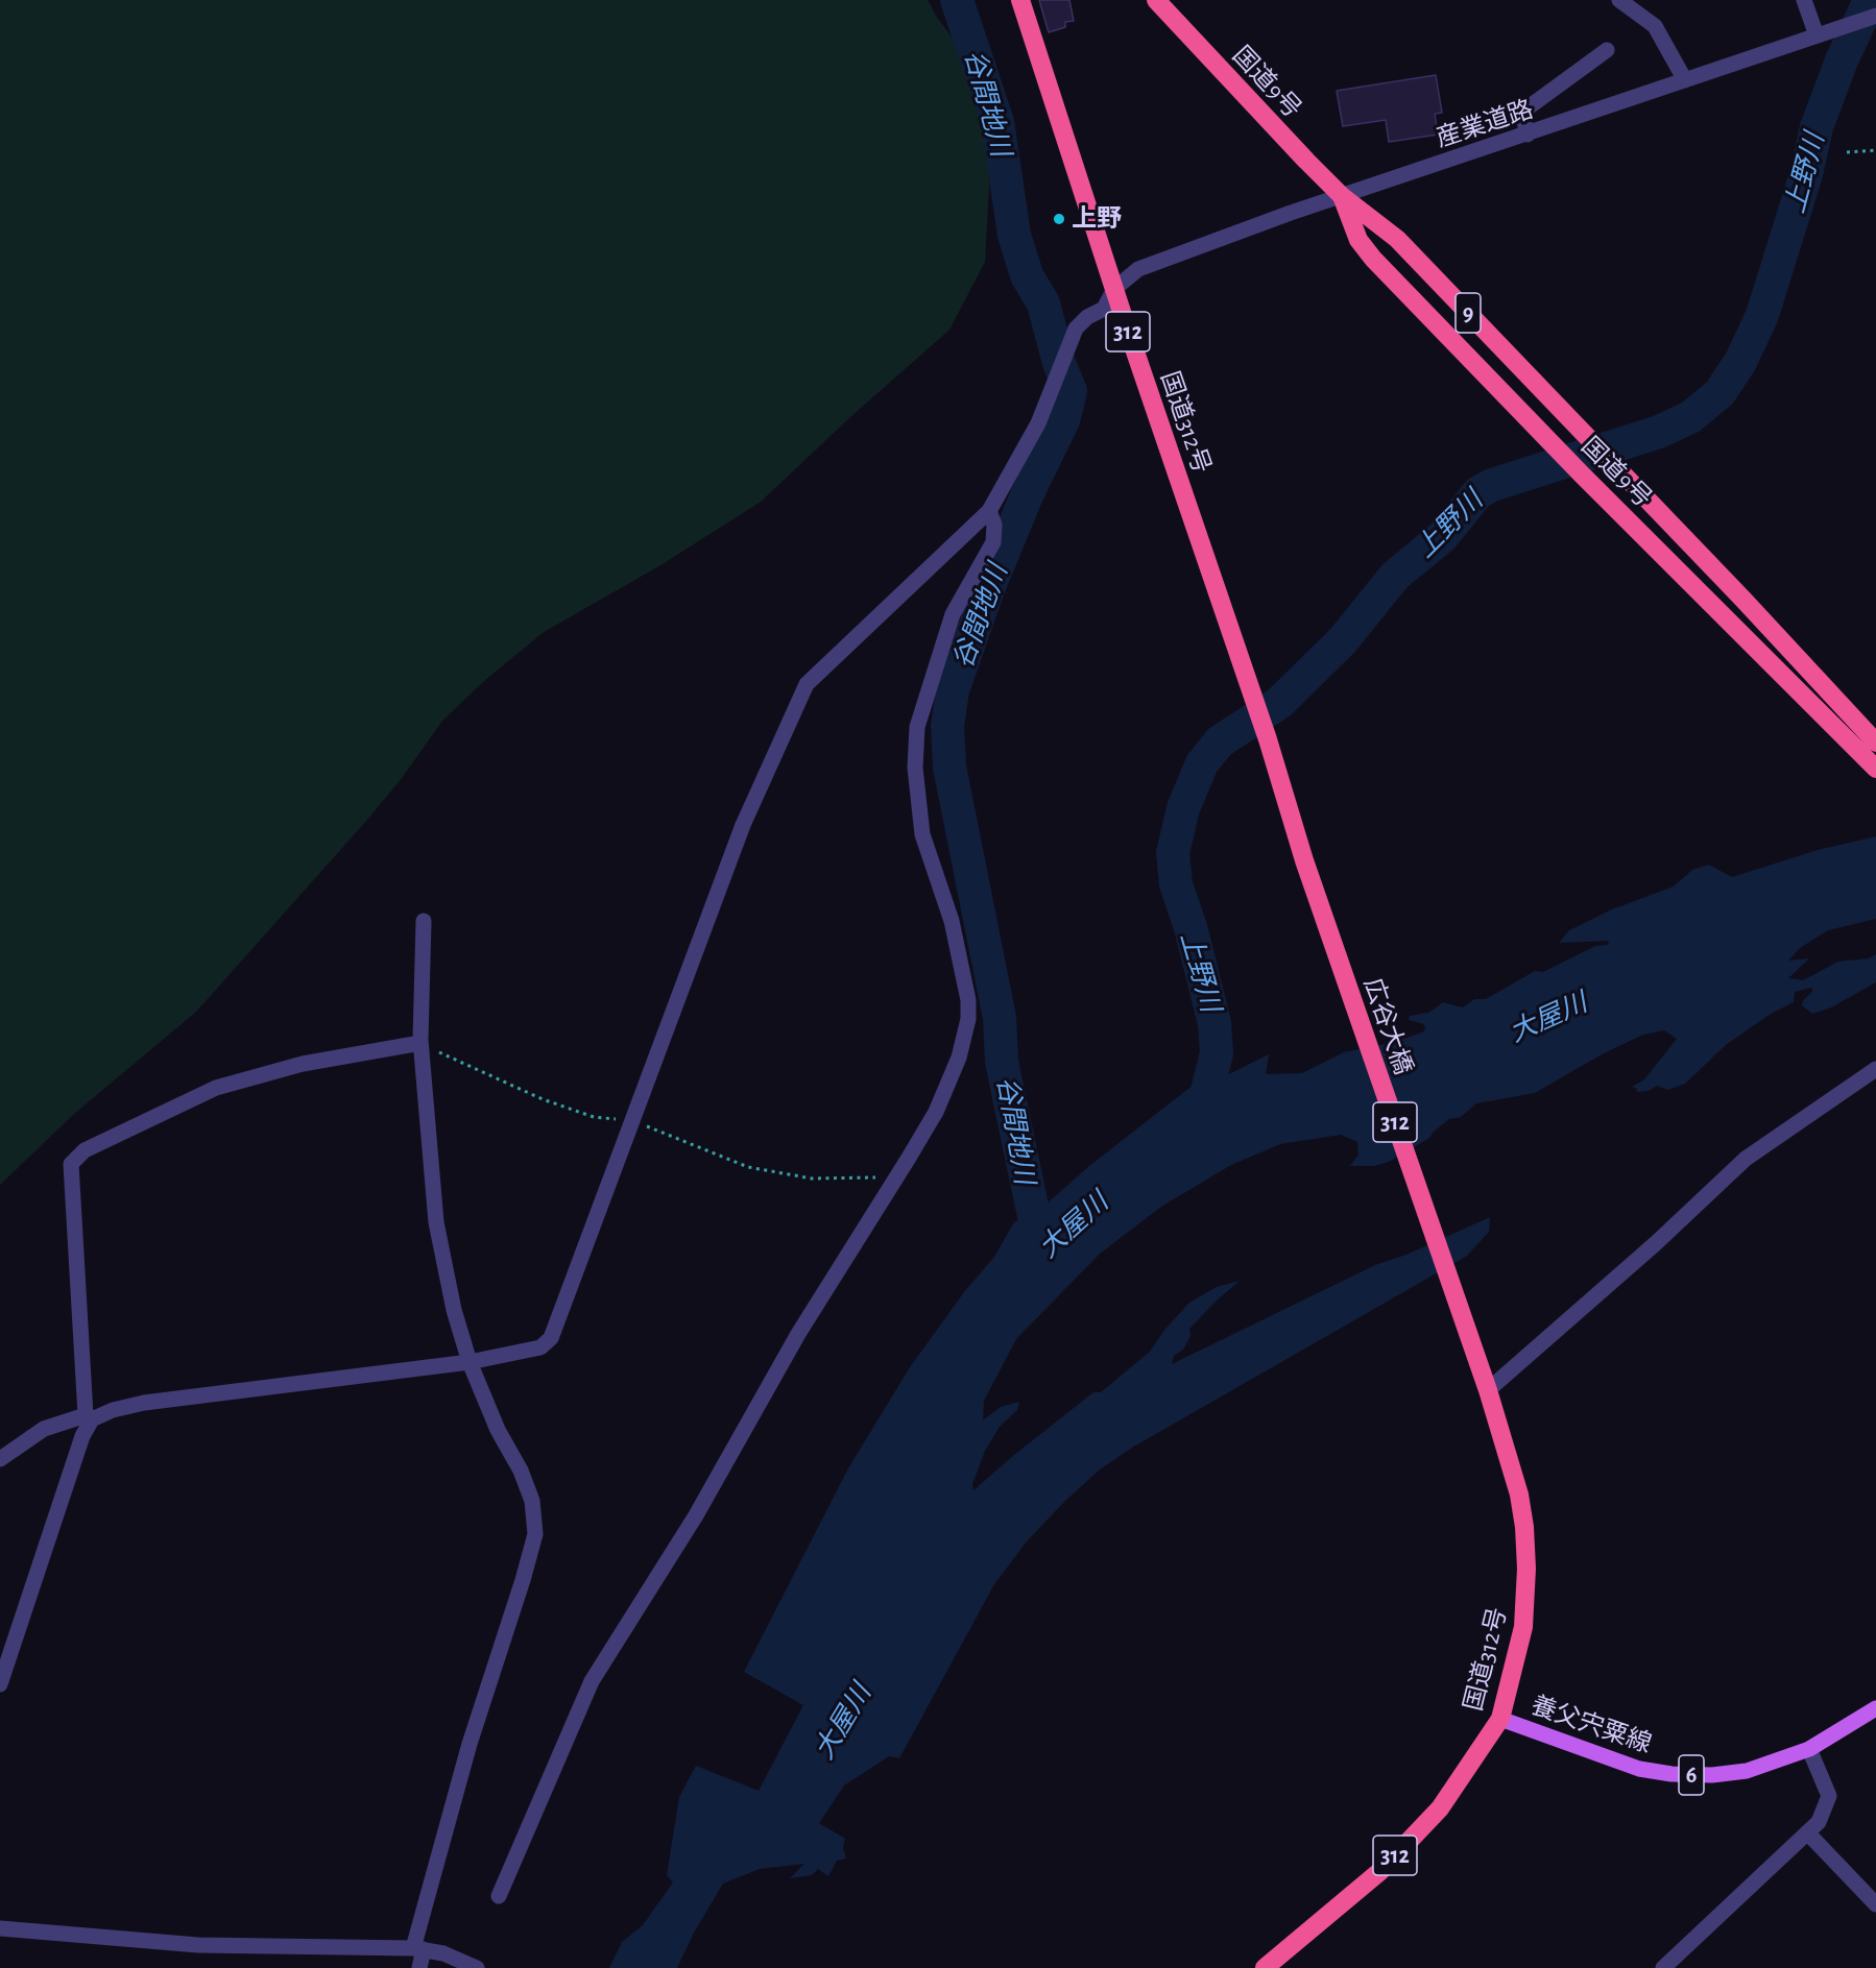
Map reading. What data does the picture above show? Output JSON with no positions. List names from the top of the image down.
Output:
{
  "streets": {
    "highway": [
      "国道9号",
      "9",
      "312",
      "国道312号",
      "広谷大橋"
    ],
    "main road": ["養父宍粟線", "6"],
    "street": ["産業道路"]
  },
  "crossings": [
    ["国道9号", "産業道路"],
    ["産業道路", "国道312号"],
    ["国道312号", "広谷大橋"],
    ["国道312号", "養父宍粟線"]
  ],
  "water": ["谷間地川", "上野川", "大屋川"],
  "places": ["上野"]
}
